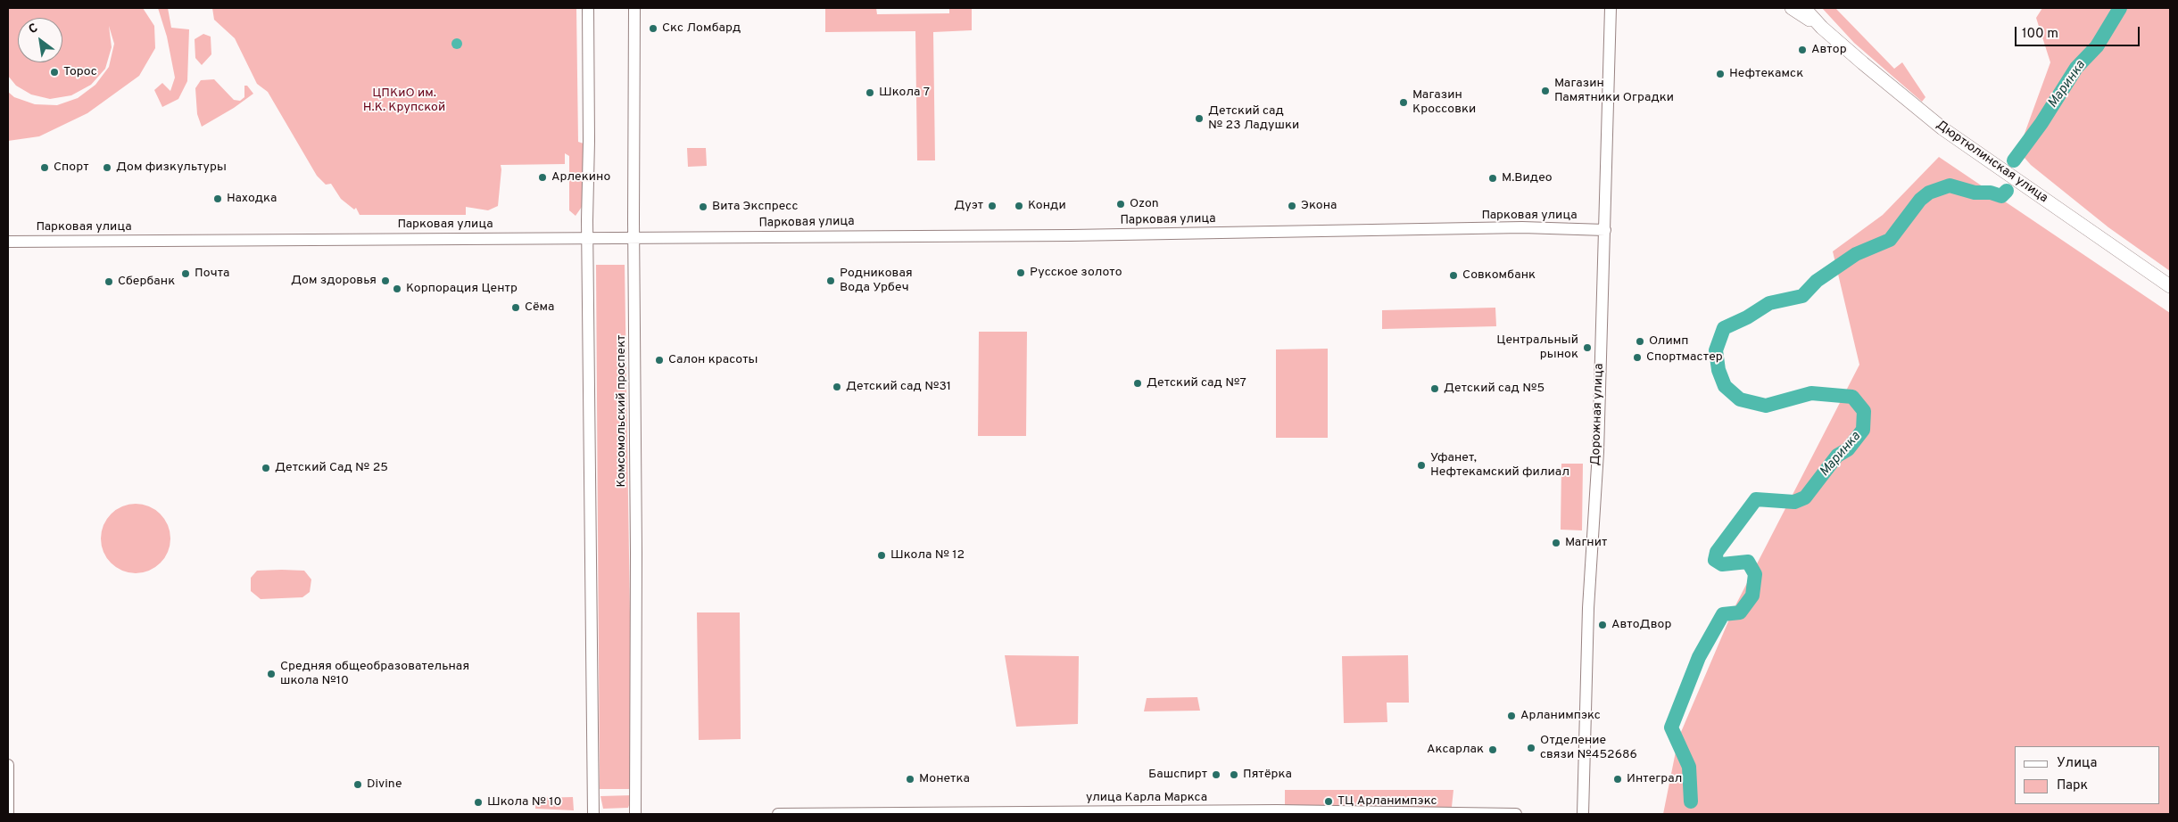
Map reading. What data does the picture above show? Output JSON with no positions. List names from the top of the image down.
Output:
{
  "streets": {
    "main road": [
      "Дюртюлинская улица",
      "Парковая улица",
      "Комсомольский проспект",
      "Дорожная улица",
      "улица Карла Маркса"
    ]
  },
  "crossings": [
    ["Парковая улица", "Комсомольский проспект"],
    ["Парковая улица", "Дорожная улица"]
  ],
  "water": ["Маринка"],
  "parks": ["ЦПКиО им. Н.К. Крупской"],
  "places": [
    "Скс Ломбард",
    "Автор",
    "Торос",
    "Нефтекамск",
    "Магазин Памятники Оградки",
    "Школа 7",
    "Магазин Кроссовки",
    "Детский сад № 23 Ладушки",
    "Спорт",
    "Дом физкультуры",
    "Арлекино",
    "М.Видео",
    "Находка",
    "Ozon",
    "Дуэт",
    "Конди",
    "Экона",
    "Вита Экспресс",
    "Русское золото",
    "Почта",
    "Совкомбанк",
    "Дом здоровья",
    "Родниковая Вода Урбеч",
    "Сбербанк",
    "Корпорация Центр",
    "Сёма",
    "Олимп",
    "Центральный рынок",
    "Спортмастер",
    "Салон красоты",
    "Детский сад №7",
    "Детский сад №31",
    "Детский сад №5",
    "Уфанет, Нефтекамский филиал",
    "Детский Сад № 25",
    "Магнит",
    "Школа № 12",
    "АвтоДвор",
    "Средняя общеобразовательная школа №10",
    "Арланимпэкс",
    "Отделение связи №452686",
    "Аксарлак",
    "Башспирт",
    "Пятёрка",
    "Монетка",
    "Интеграл",
    "Divine",
    "ТЦ Арланимпэкс",
    "Школа № 10"
  ],
  "legend": ["Улица", "Парк"],
  "scale_bar": "100 m",
  "north": "top left"
}
